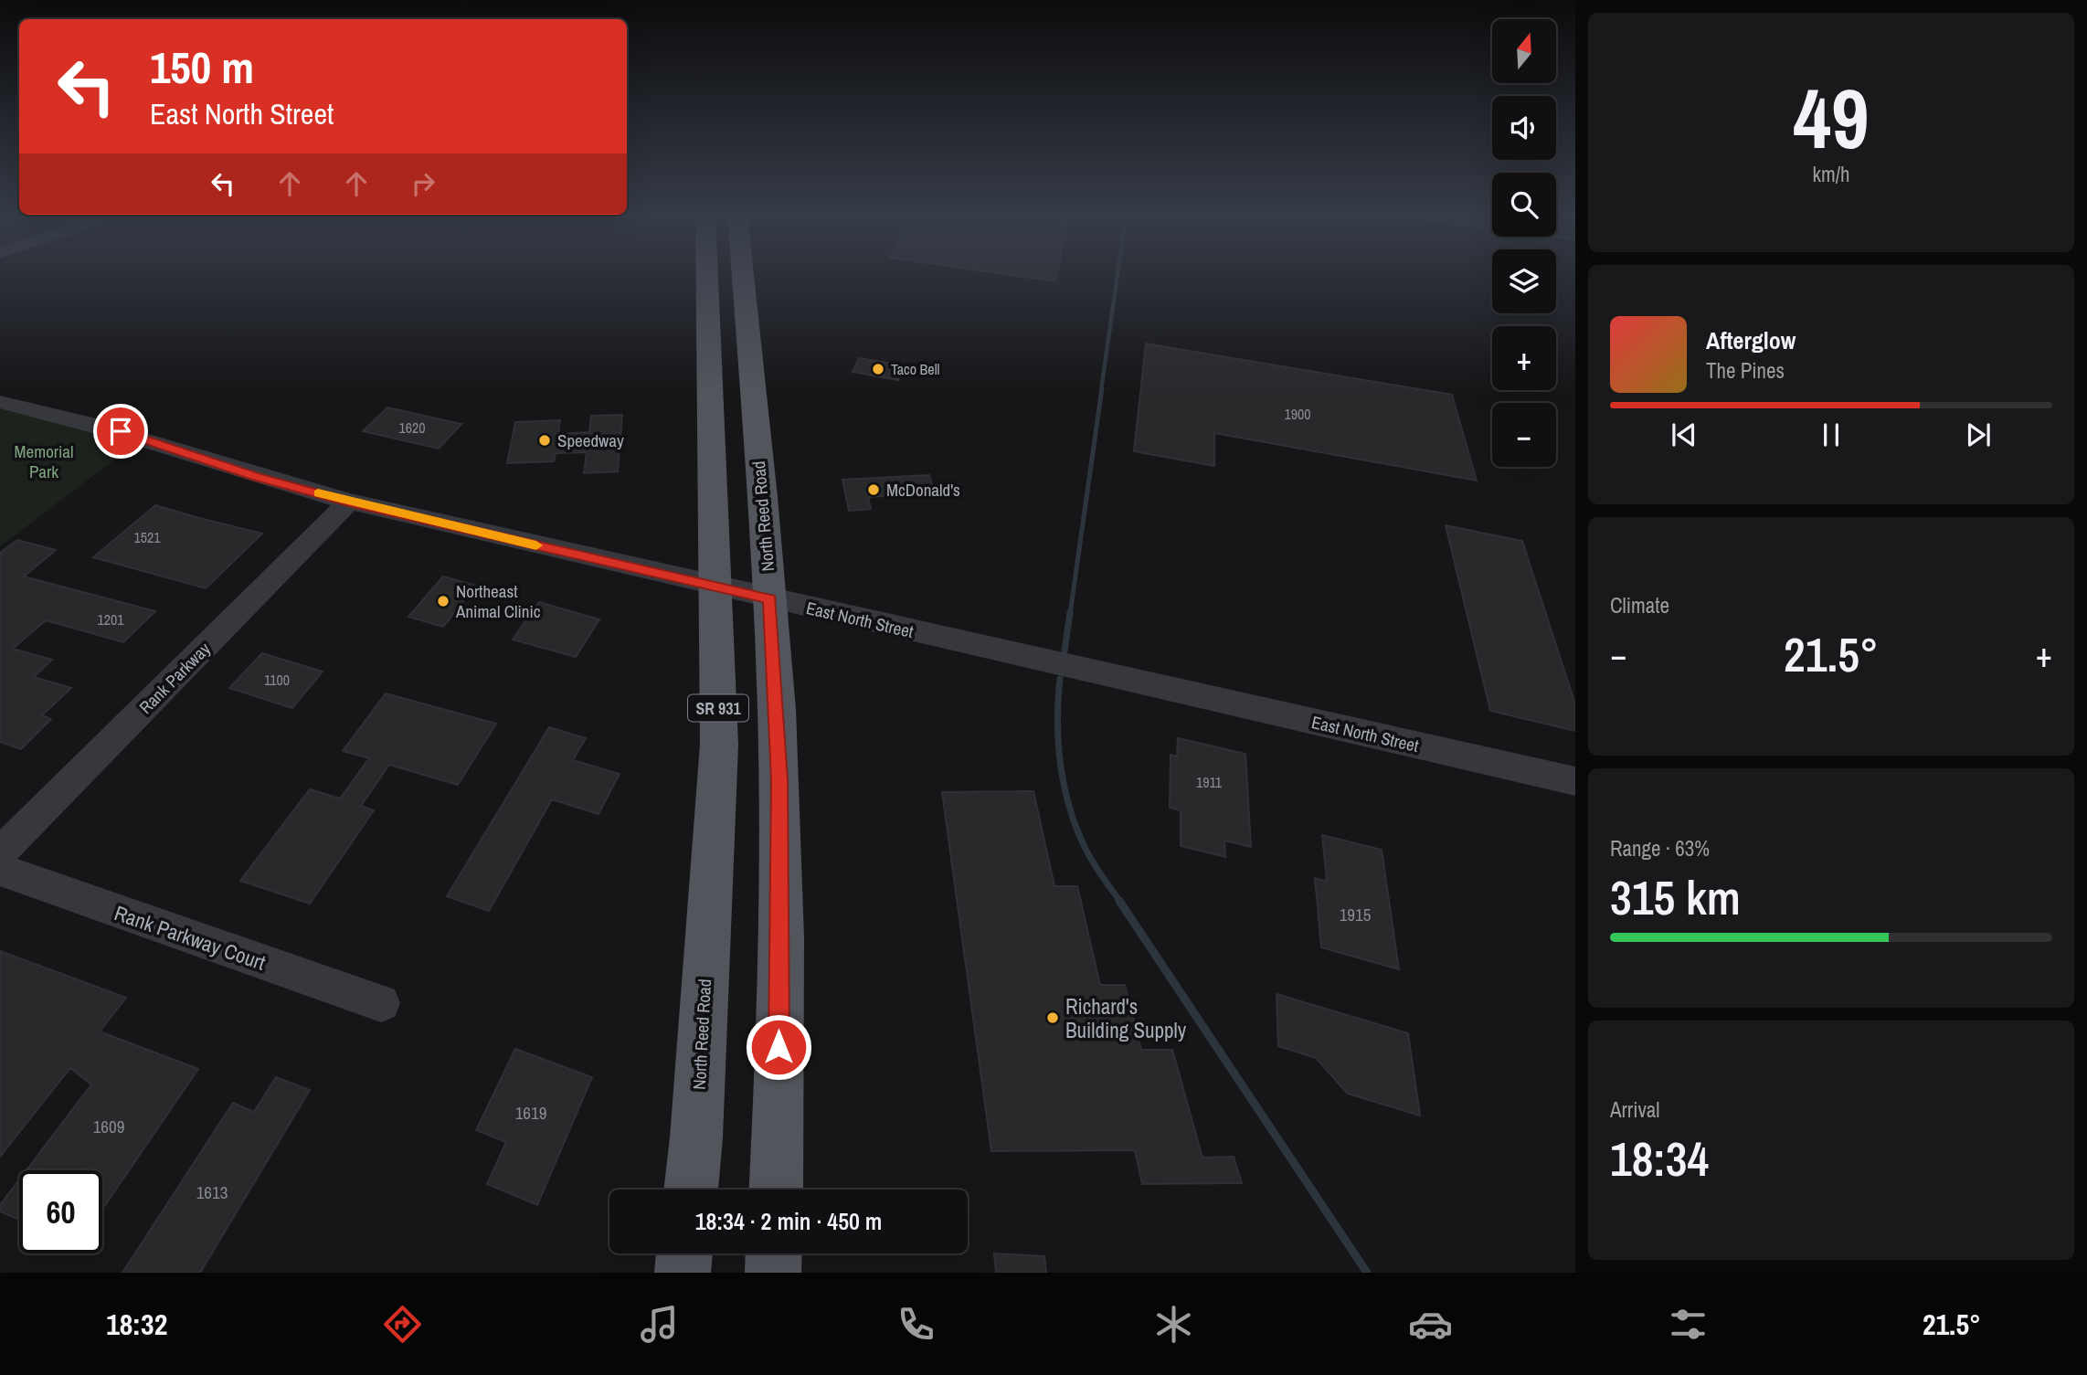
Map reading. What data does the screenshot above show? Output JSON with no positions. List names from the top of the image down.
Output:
{
  "streets": {
    "main road": ["North Reed Road", "SR 931"],
    "street": ["East North Street", "Rank Parkway", "Rank Parkway Court"]
  },
  "crossings": [
    ["North Reed Road", "East North Street"],
    ["East North Street", "Rank Parkway"]
  ],
  "parks": ["Memorial Park"],
  "places": [
    "Taco Bell",
    "Speedway",
    "McDonald's",
    "Northeast Animal Clinic",
    "Richard's Building Supply"
  ],
  "house_numbers": [
    "1900",
    "1620",
    "1521",
    "1201",
    "1100",
    "1911",
    "1915",
    "1619",
    "1609",
    "1613"
  ],
  "north": "top",
  "page": {
    "tile": [
      ["49", "km/h"],
      "Climate",
      ["Range · 63%", "315 km"],
      ["Arrival", "18:34"]
    ],
    "map_buttons": ["+", "−"],
    "turn": ["150 m", "East North Street"],
    "song": ["Afterglow", "The Pines"],
    "heat": ["−", "21.5°", "+"],
    "limit": "60",
    "trip": "18:34 · 2 min · 450 m",
    "tabs": ["18:32", "21.5°"]
  }
}
